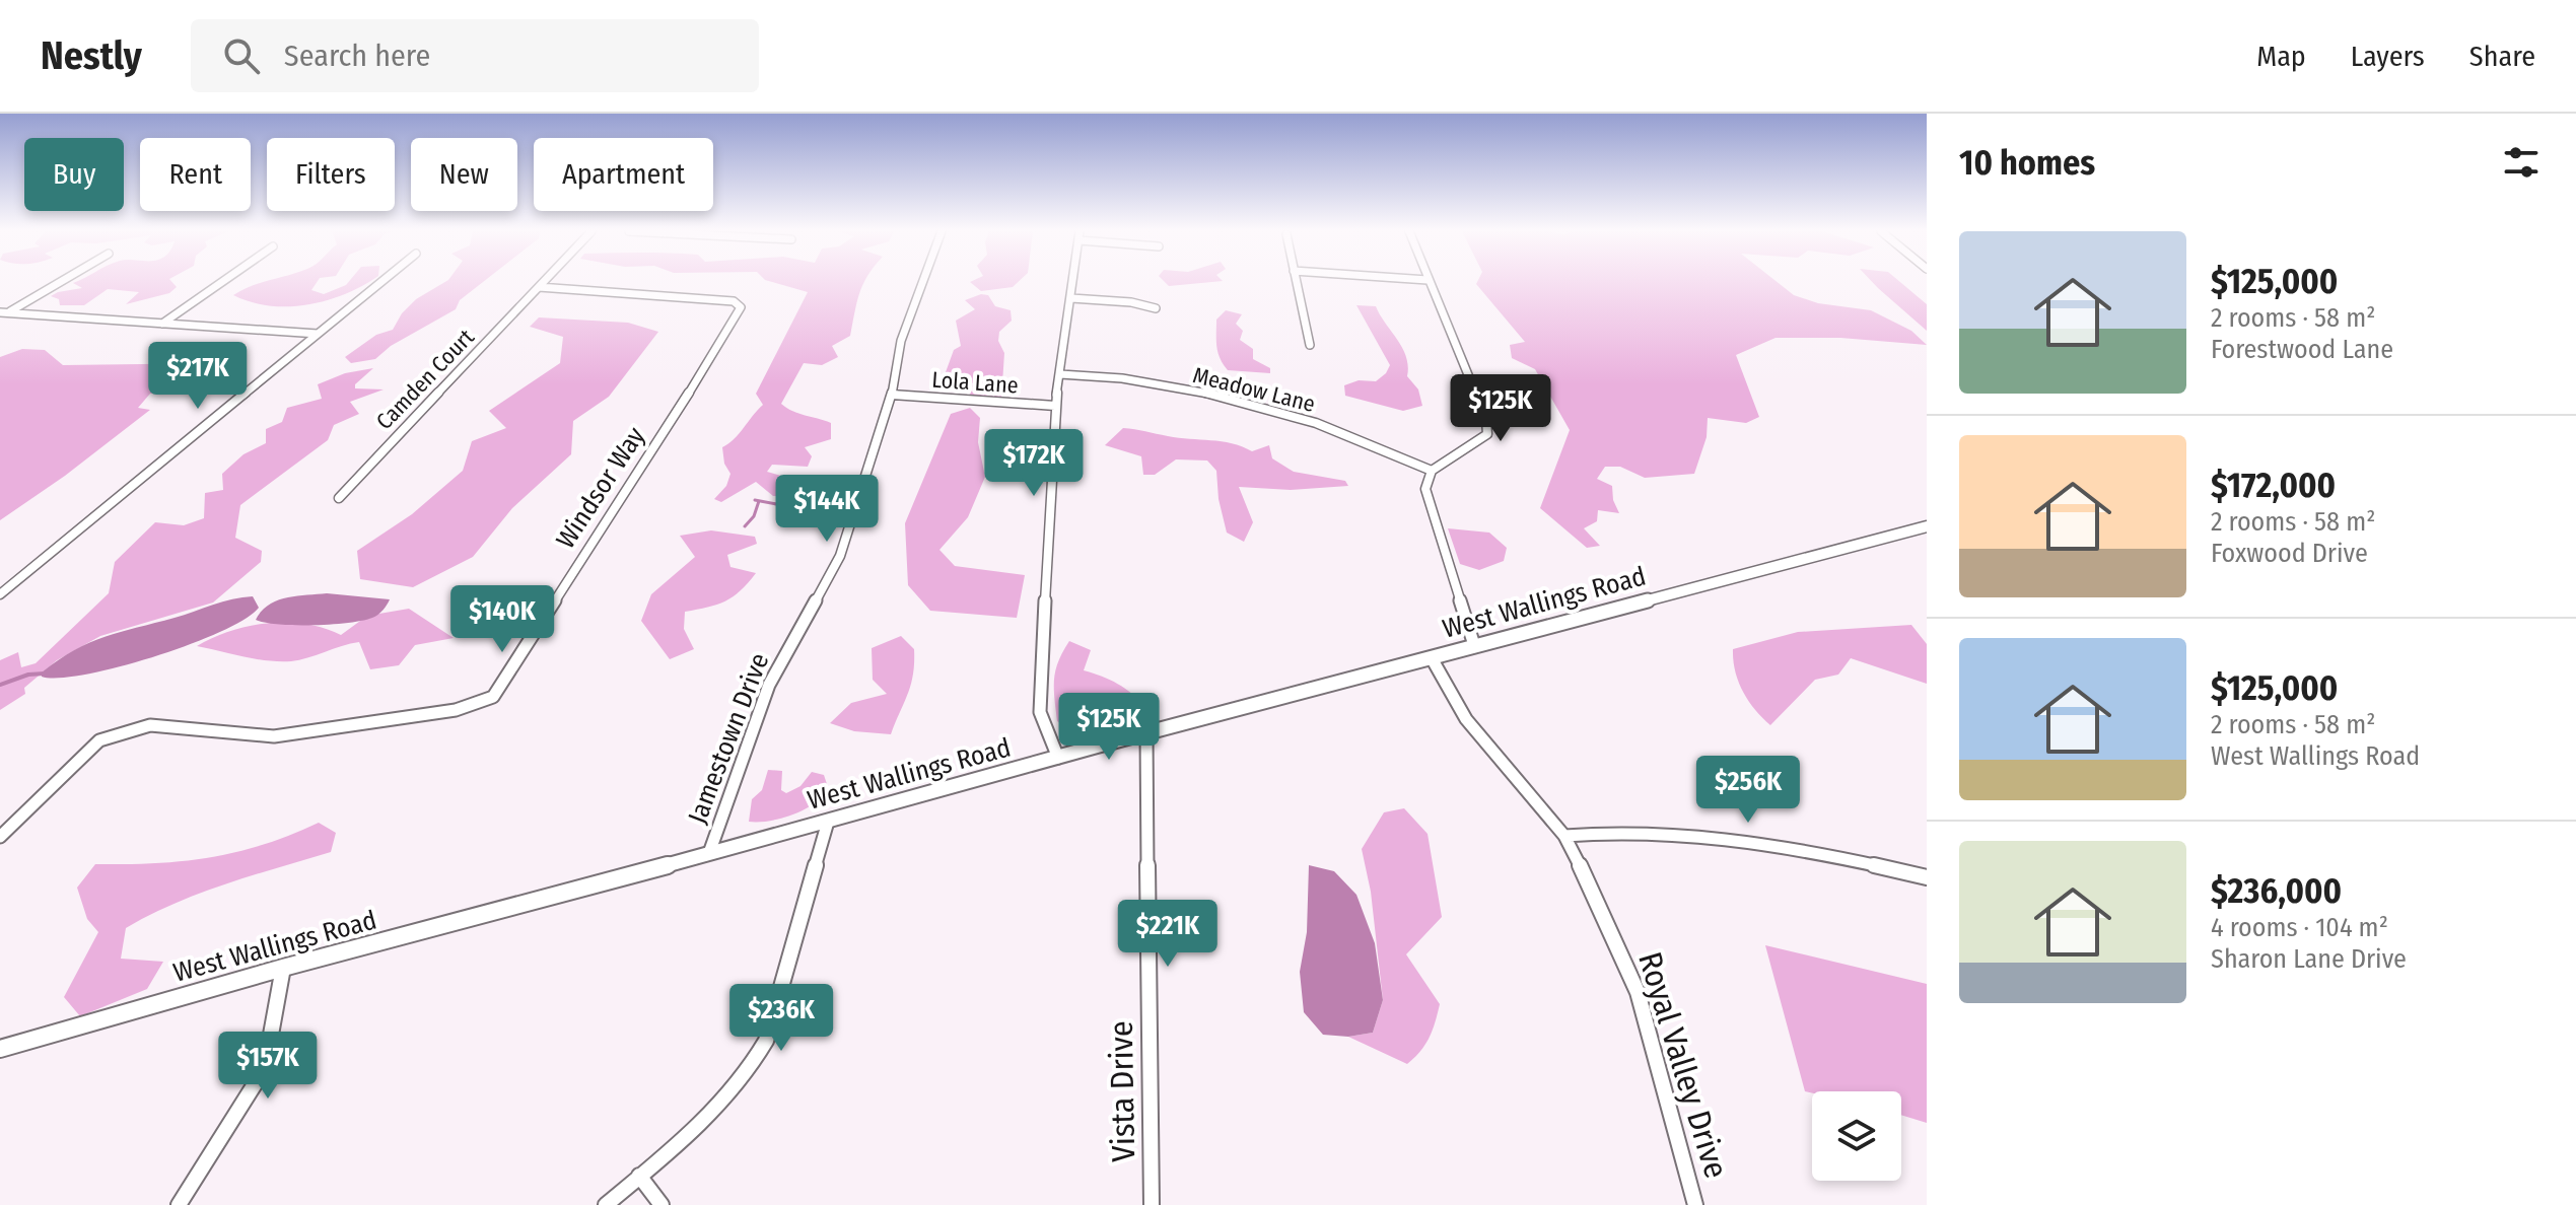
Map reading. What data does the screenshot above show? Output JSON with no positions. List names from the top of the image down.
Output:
{
  "streets": {
    "street": [
      "Camden Court",
      "Lola Lane",
      "Meadow Lane",
      "Windsor Way",
      "West Wallings Road",
      "Jamestown Drive",
      "Royal Valley Drive",
      "Vista Drive"
    ]
  },
  "crossings": [
    ["Camden Court", "Windsor Way"],
    ["Lola Lane", "Jamestown Drive"],
    ["West Wallings Road", "Jamestown Drive"],
    ["West Wallings Road", "Royal Valley Drive"],
    ["West Wallings Road", "Vista Drive"]
  ],
  "page": {
    "header": "Nestly",
    "search": "Search here",
    "nav": ["Map", "Layers", "Share"],
    "heading": "10 homes",
    "chip": [
      "Buy",
      "Rent",
      "Filters",
      "New",
      "Apartment"
    ],
    "list": [
      {
        "name": "$125,000",
        "note": "2 rooms · 58 m² · Forestwood Lane"
      },
      {
        "name": "$172,000",
        "note": "2 rooms · 58 m² · Foxwood Drive"
      },
      {
        "name": "$125,000",
        "note": "2 rooms · 58 m² · West Wallings Road"
      },
      {
        "name": "$236,000",
        "note": "4 rooms · 104 m² · Sharon Lane Drive"
      }
    ],
    "price": [
      "$217K",
      "$125K",
      "$172K",
      "$144K",
      "$140K",
      "$125K",
      "$256K",
      "$221K",
      "$236K",
      "$157K"
    ]
  }
}
